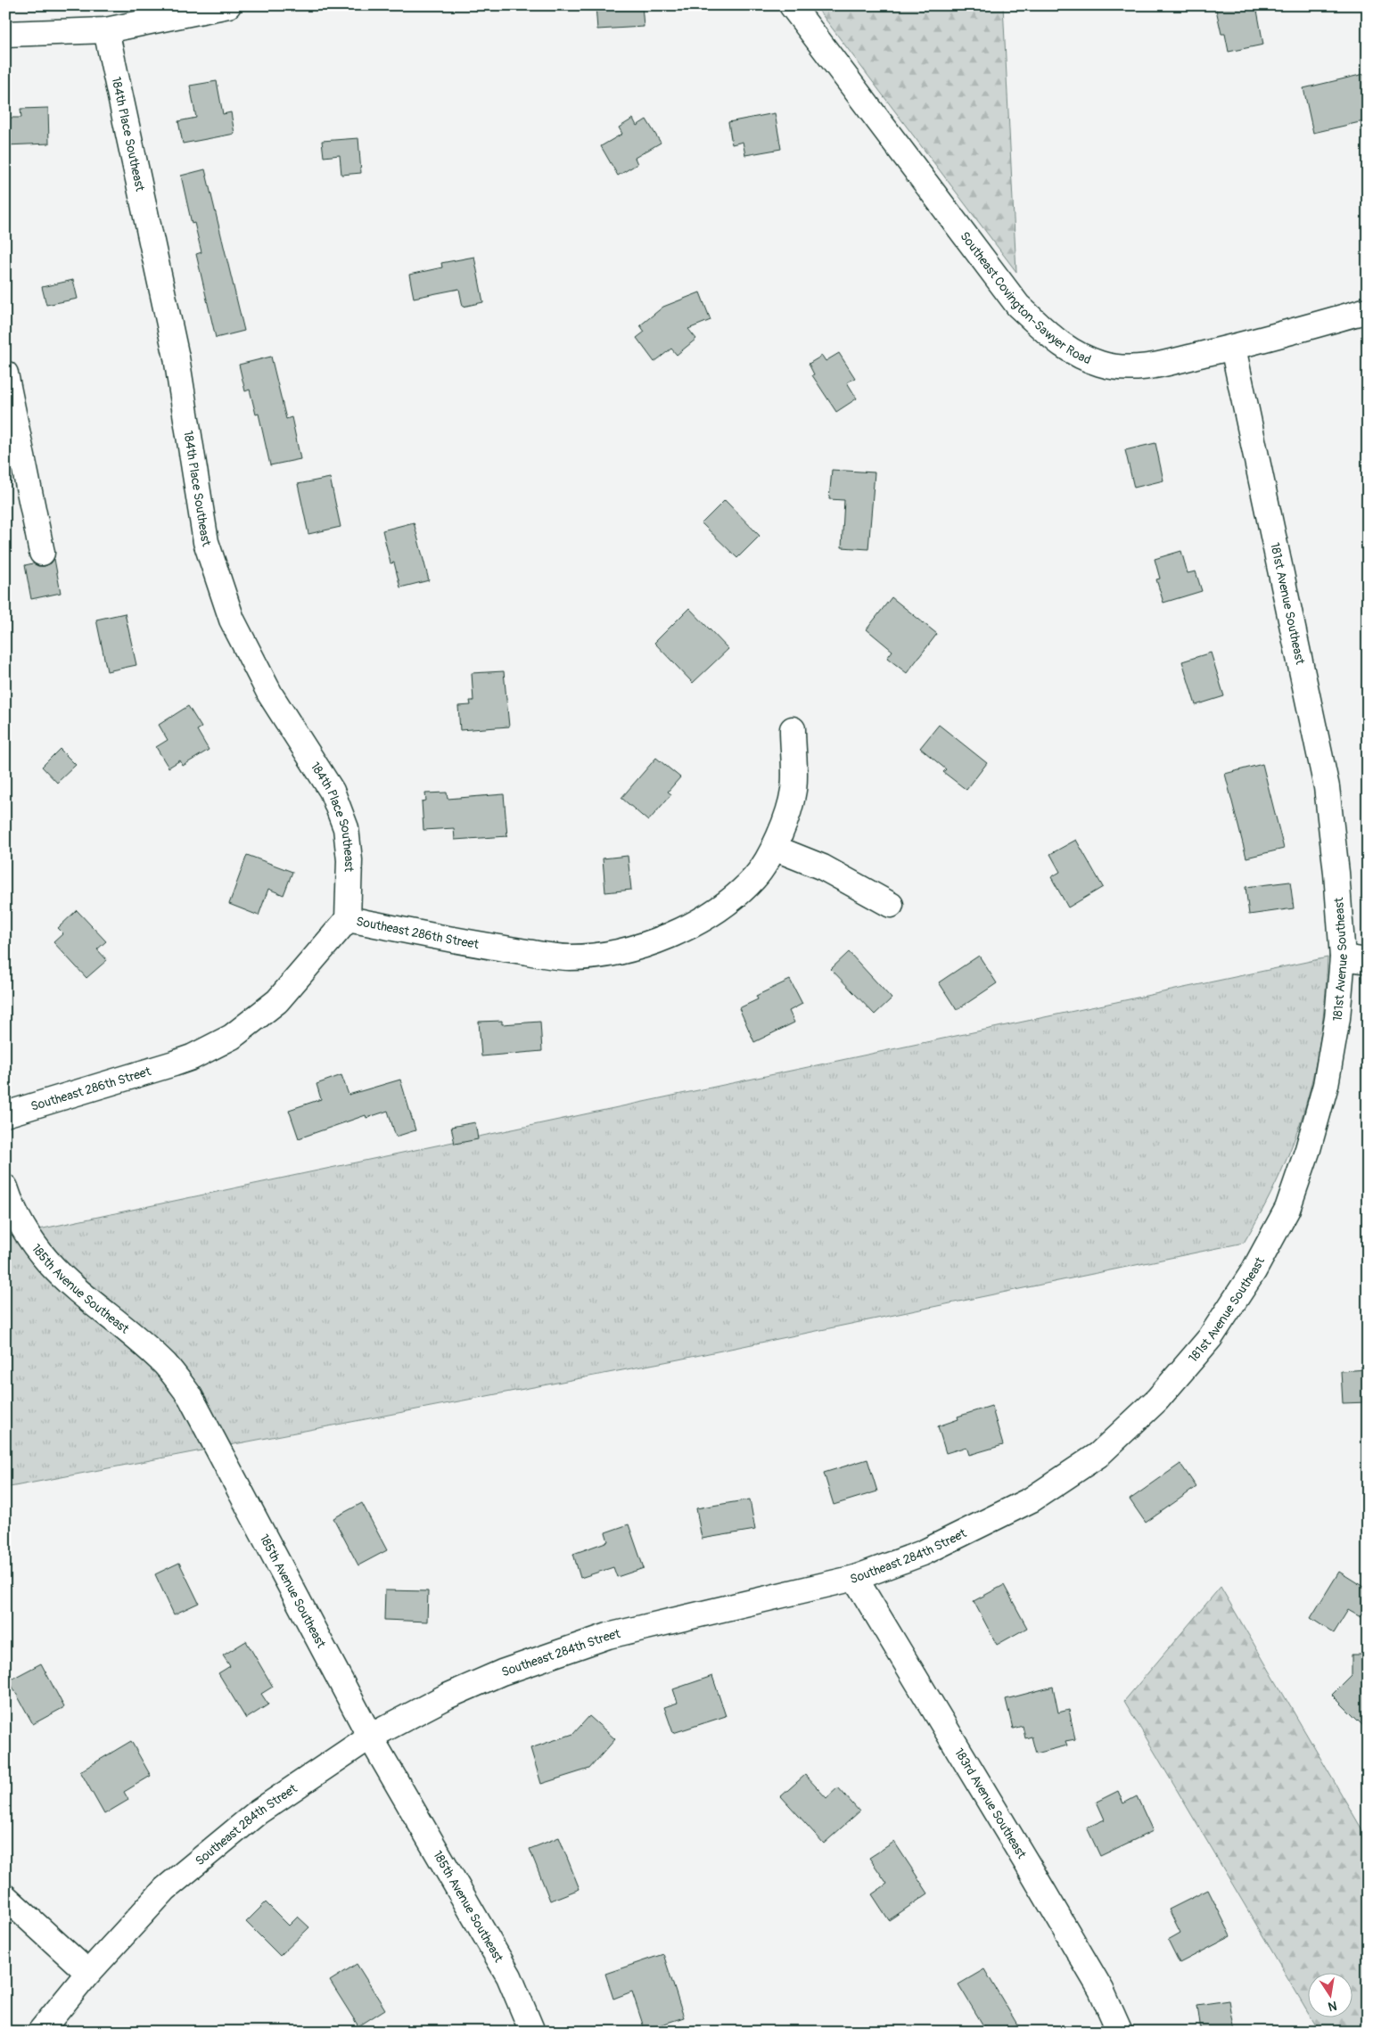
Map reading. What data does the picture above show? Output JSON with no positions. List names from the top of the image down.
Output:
{
  "streets": {
    "street": [
      "184th Place Southeast",
      "Southeast Covington-Sawyer Road",
      "181st Avenue Southeast",
      "Southeast 286th Street",
      "185th Avenue Southeast",
      "Southeast 284th Street",
      "183rd Avenue Southeast"
    ]
  },
  "crossings": [
    ["184th Place Southeast", "Southeast 286th Street"],
    ["Southeast Covington-Sawyer Road", "181st Avenue Southeast"],
    ["181st Avenue Southeast", "Southeast 284th Street"],
    ["185th Avenue Southeast", "Southeast 284th Street"],
    ["Southeast 284th Street", "183rd Avenue Southeast"]
  ],
  "north": "bottom"
}
